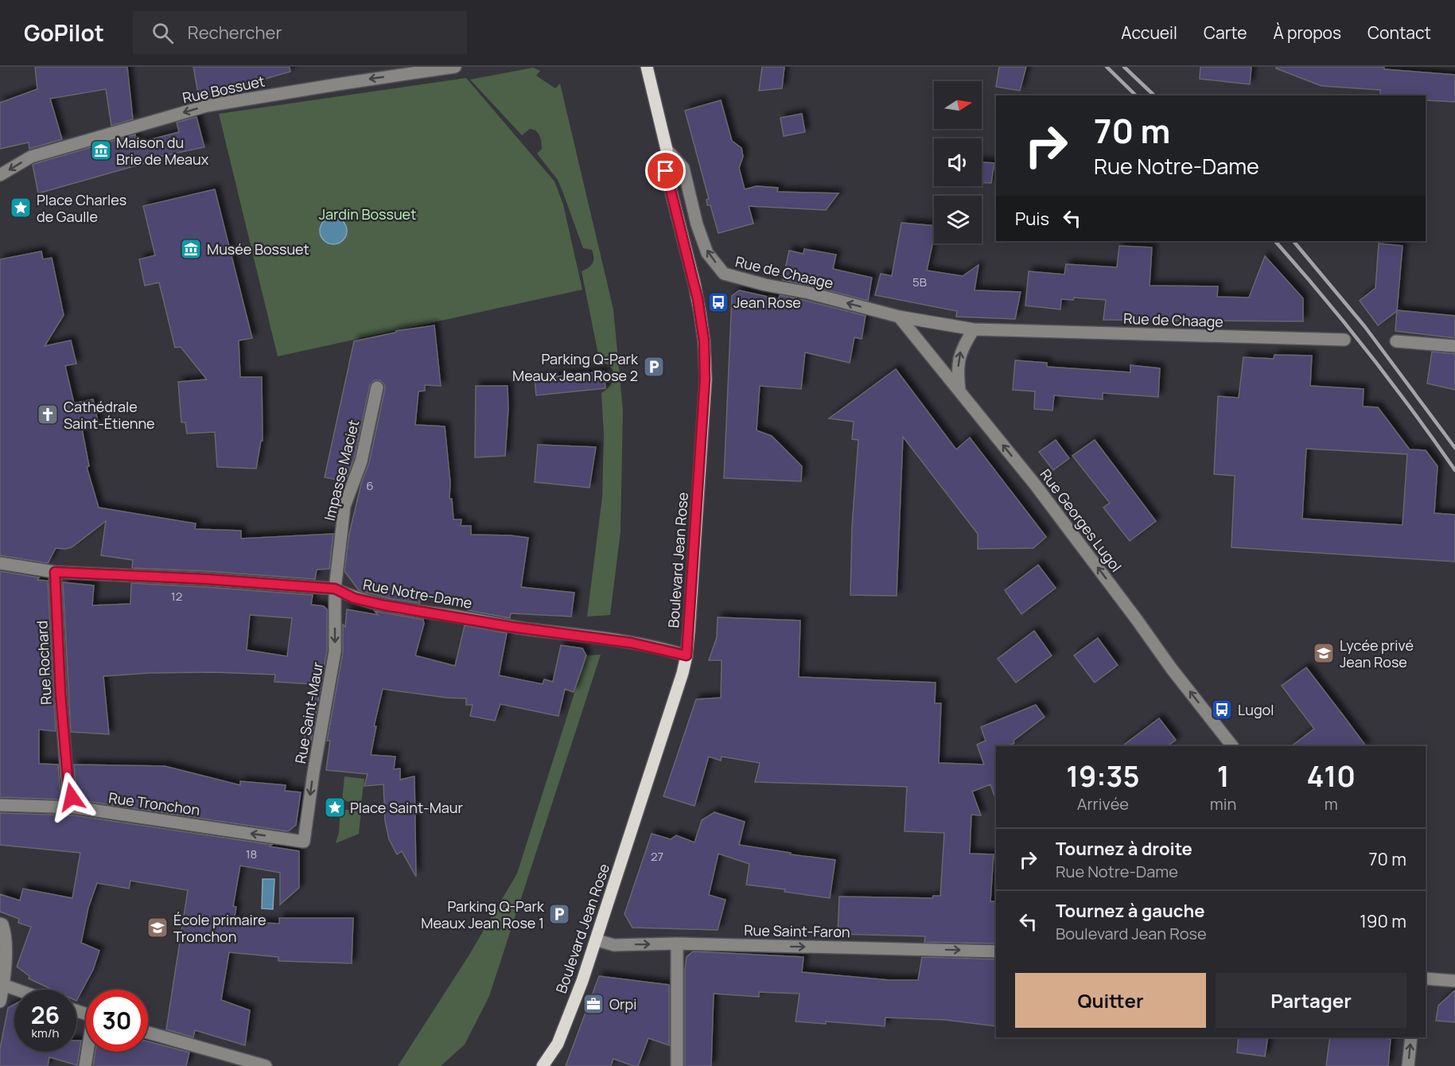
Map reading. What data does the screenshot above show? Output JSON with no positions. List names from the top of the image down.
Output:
{
  "streets": {
    "main road": ["Boulevard Jean Rose"],
    "street": [
      "Rue Bossuet",
      "Rue de Chaage",
      "Impasse Maciet",
      "Rue Georges Lugol",
      "Rue Notre-Dame",
      "Rue Rochard",
      "Rue Saint-Maur",
      "Rue Tronchon",
      "Rue Saint-Faron"
    ]
  },
  "crossings": [
    ["Rue de Chaage", "Rue Georges Lugol"],
    ["Rue de Chaage", "Boulevard Jean Rose"],
    ["Impasse Maciet", "Rue Notre-Dame"],
    ["Impasse Maciet", "Rue Saint-Maur"],
    ["Boulevard Jean Rose", "Rue Notre-Dame"],
    ["Boulevard Jean Rose", "Rue Saint-Faron"],
    ["Rue Notre-Dame", "Rue Rochard"],
    ["Rue Notre-Dame", "Rue Saint-Maur"],
    ["Rue Rochard", "Rue Tronchon"],
    ["Rue Saint-Maur", "Rue Tronchon"]
  ],
  "one_way": [
    "Rue Bossuet",
    "Rue de Chaage",
    "Rue Georges Lugol",
    "Rue Saint-Maur",
    "Rue Tronchon",
    "Rue Saint-Faron"
  ],
  "parks": ["Jardin Bossuet"],
  "places": {
    "museum": ["Maison du Brie de Meaux", "Musée Bossuet"],
    "place": ["Place Charles de Gaulle", "Place Saint-Maur"],
    "bus stop": ["Jean Rose", "Lugol"],
    "parking": ["Parking Q-Park Meaux Jean Rose 2", "Parking Q-Park Meaux Jean Rose 1"],
    "church": ["Cathédrale Saint-Étienne"],
    "school or university": ["Lycée privé Jean Rose", "École primaire Tronchon"],
    "office": ["Orpi"]
  },
  "house_numbers": [
    "5B",
    "6",
    "12",
    "18",
    "27"
  ],
  "north": "right",
  "page": {
    "header": "GoPilot",
    "search": "Rechercher",
    "nav": [
      "Accueil",
      "Carte",
      "À propos",
      "Contact"
    ],
    "turn": ["70 m", "Rue Notre-Dame"],
    "then": "Puis",
    "eta": [
      "19:35",
      "Arrivée",
      "1",
      "min",
      "410",
      "m"
    ],
    "list": [
      {
        "name": "Tournez à droite",
        "note": "Rue Notre-Dame",
        "value": "70 m"
      },
      {
        "name": "Tournez à gauche",
        "note": "Boulevard Jean Rose",
        "value": "190 m"
      }
    ],
    "buttons": ["Quitter", "Partager"],
    "speed": "26 km/h",
    "limit": "30"
  }
}
